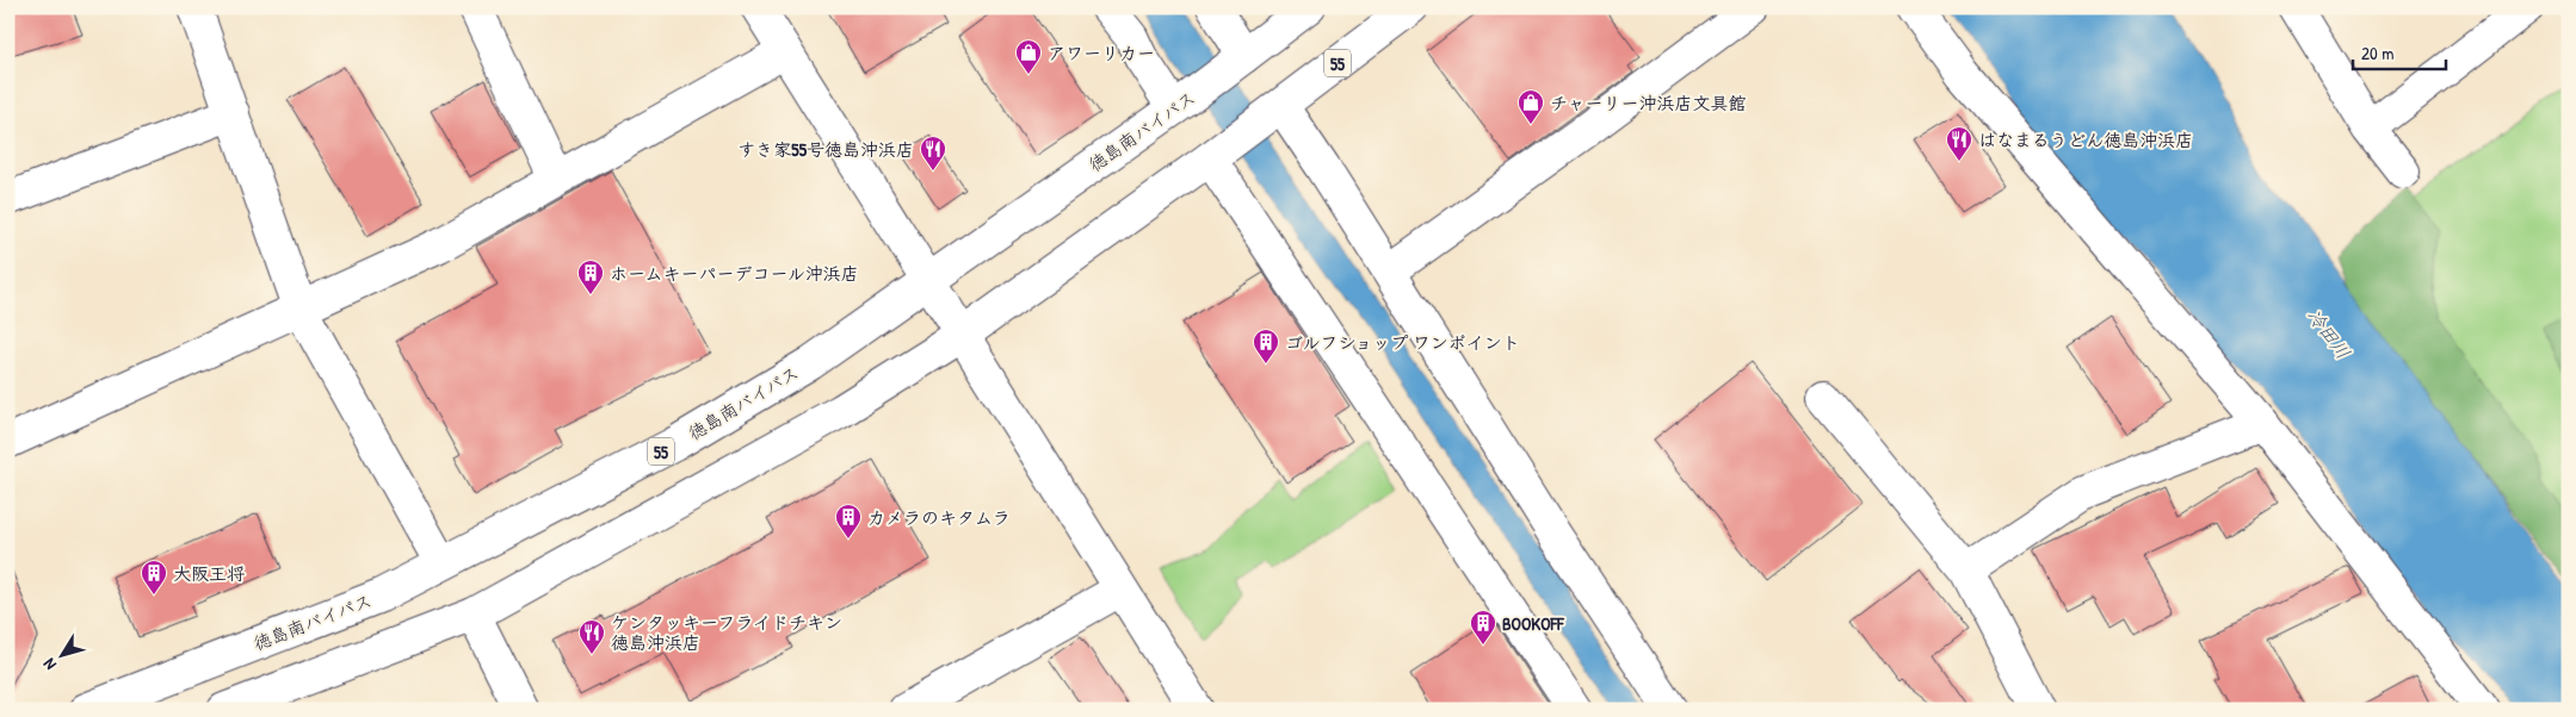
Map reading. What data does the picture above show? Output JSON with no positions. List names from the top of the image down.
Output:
{
  "streets": {
    "main road": ["55", "徳島南バイパス"]
  },
  "water": ["冷田川"],
  "places": {
    "shop": ["アワーリカー", "チャーリー沖浜店文具館"],
    "restaurant": ["はなまるうどん徳島沖浜店", "すき家55号徳島沖浜店", "ケンタッキーフライドチキン 徳島沖浜店"],
    "building": [
      "ホームキーパーデコール沖浜店",
      "ゴルフショップ ワンポイント",
      "カメラのキタムラ",
      "大阪王将",
      "BOOKOFF"
    ]
  },
  "scale_bar": "20 m",
  "north": "bottom left"
}
